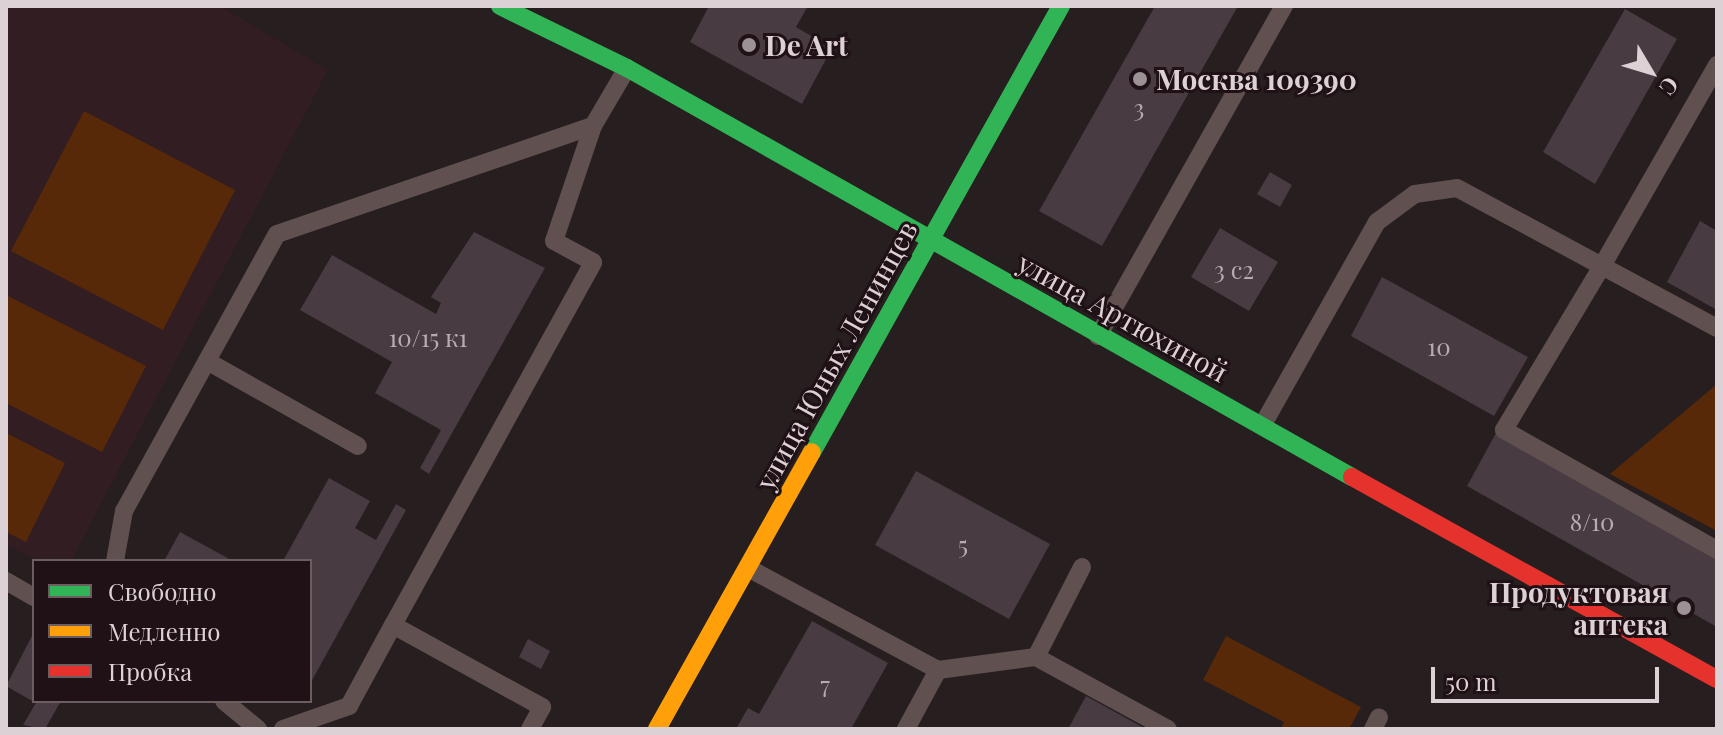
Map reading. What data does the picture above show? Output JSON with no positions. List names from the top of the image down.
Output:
{
  "streets": {
    "street": ["улица Артюхиной", "улица Юных Ленинцев"]
  },
  "crossings": [
    ["улица Артюхиной", "улица Юных Ленинцев"]
  ],
  "places": ["De Art", "Москва 109390", "Продуктовая аптека"],
  "house_numbers": [
    "3",
    "3 с2",
    "10/15 к1",
    "10",
    "8/10",
    "5",
    "7"
  ],
  "legend": ["Свободно", "Медленно", "Пробка"],
  "scale_bar": "50 m",
  "north": "bottom right"
}
